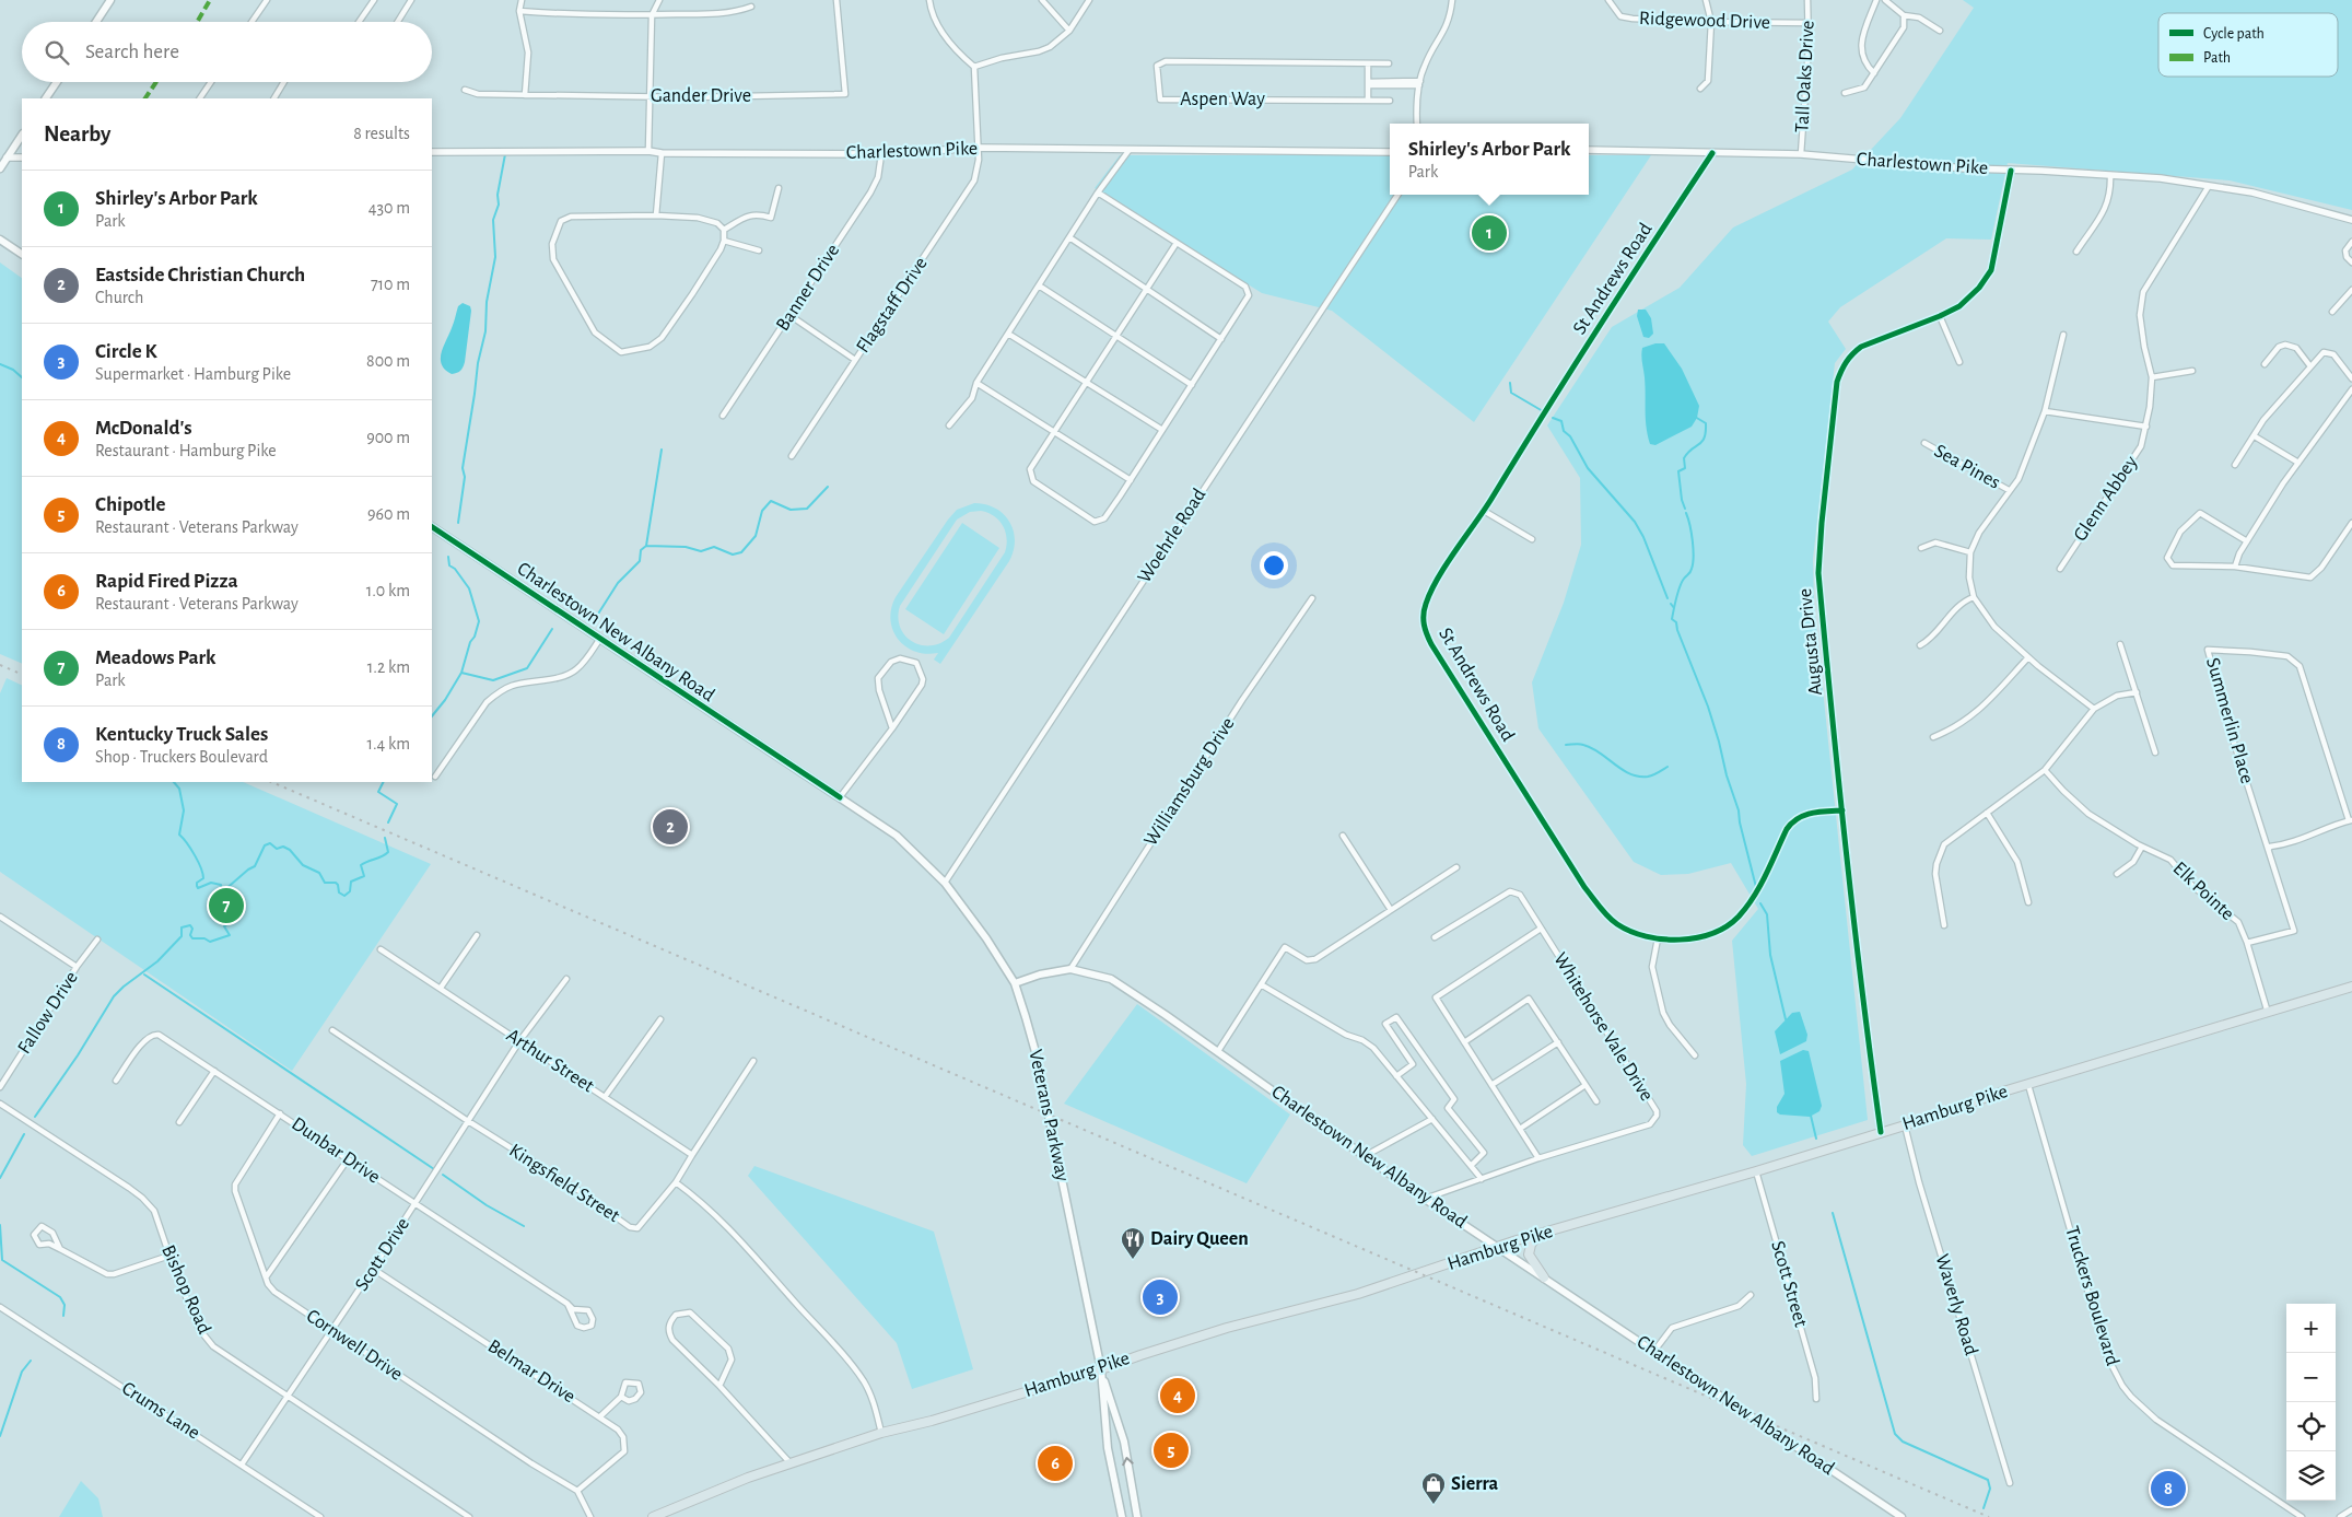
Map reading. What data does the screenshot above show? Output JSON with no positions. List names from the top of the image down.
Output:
{
  "streets": {
    "main road": ["Charlestown New Albany Road", "Hamburg Pike", "Veterans Parkway"],
    "street": [
      "Ridgewood Drive",
      "Tall Oaks Drive",
      "Gander Drive",
      "Aspen Way",
      "Charlestown Pike",
      "St Andrews Road",
      "Banner Drive",
      "Flagstaff Drive",
      "Sea Pines",
      "Glenn Abbey",
      "Woehrle Road",
      "Augusta Drive",
      "Summerlin Place",
      "Williamsburg Drive",
      "Elk Pointe",
      "Fallow Drive",
      "Whitehorse Vale Drive",
      "Arthur Street",
      "Dunbar Drive",
      "Kingsfield Street",
      "Scott Drive",
      "Scott Street",
      "Bishop Road",
      "Truckers Boulevard",
      "Waverly Road",
      "Cornwell Drive",
      "Belmar Drive",
      "Crums Lane"
    ]
  },
  "crossings": [
    ["Ridgewood Drive", "Tall Oaks Drive"],
    ["Tall Oaks Drive", "Charlestown Pike"],
    ["Charlestown Pike", "St Andrews Road"],
    ["Charlestown Pike", "Banner Drive"],
    ["Charlestown Pike", "Flagstaff Drive"],
    ["Charlestown Pike", "Augusta Drive"],
    ["St Andrews Road", "Augusta Drive"],
    ["Woehrle Road", "Charlestown New Albany Road"],
    ["Woehrle Road", "Veterans Parkway"],
    ["Charlestown New Albany Road", "Williamsburg Drive"],
    ["Charlestown New Albany Road", "Whitehorse Vale Drive"],
    ["Charlestown New Albany Road", "Hamburg Pike"],
    ["Charlestown New Albany Road", "Veterans Parkway"],
    ["Augusta Drive", "Hamburg Pike"],
    ["Elk Pointe", "Hamburg Pike"],
    ["Arthur Street", "Scott Drive"],
    ["Hamburg Pike", "Veterans Parkway"],
    ["Hamburg Pike", "Scott Street"],
    ["Hamburg Pike", "Truckers Boulevard"],
    ["Hamburg Pike", "Waverly Road"],
    ["Dunbar Drive", "Scott Drive"],
    ["Dunbar Drive", "Cornwell Drive"],
    ["Kingsfield Street", "Scott Drive"],
    ["Scott Drive", "Bishop Road"],
    ["Scott Drive", "Cornwell Drive"],
    ["Scott Drive", "Belmar Drive"],
    ["Scott Drive", "Crums Lane"],
    ["Cornwell Drive", "Belmar Drive"]
  ],
  "places": {
    "restaurant": ["Dairy Queen"],
    "shop": ["Sierra"]
  },
  "legend": ["Cycle path", "Path"],
  "page": {
    "search": "Search here",
    "heading": ["Nearby", "8 results"],
    "popup": ["Shirley's Arbor Park", "Park"],
    "list": [
      {
        "mark": "1",
        "name": "Shirley's Arbor Park",
        "note": "Park",
        "value": "430 m"
      },
      {
        "mark": "2",
        "name": "Eastside Christian Church",
        "note": "Church",
        "value": "710 m"
      },
      {
        "mark": "3",
        "name": "Circle K",
        "note": "Supermarket · Hamburg Pike",
        "value": "800 m"
      },
      {
        "mark": "4",
        "name": "McDonald's",
        "note": "Restaurant · Hamburg Pike",
        "value": "900 m"
      },
      {
        "mark": "5",
        "name": "Chipotle",
        "note": "Restaurant · Veterans Parkway",
        "value": "960 m"
      },
      {
        "mark": "6",
        "name": "Rapid Fired Pizza",
        "note": "Restaurant · Veterans Parkway",
        "value": "1.0 km"
      },
      {
        "mark": "7",
        "name": "Meadows Park",
        "note": "Park",
        "value": "1.2 km"
      },
      {
        "mark": "8",
        "name": "Kentucky Truck Sales",
        "note": "Shop · Truckers Boulevard",
        "value": "1.4 km"
      }
    ],
    "pins": [
      "1",
      "2",
      "7",
      "3",
      "4",
      "5",
      "6",
      "8"
    ],
    "map_buttons": ["+", "−"]
  }
}
